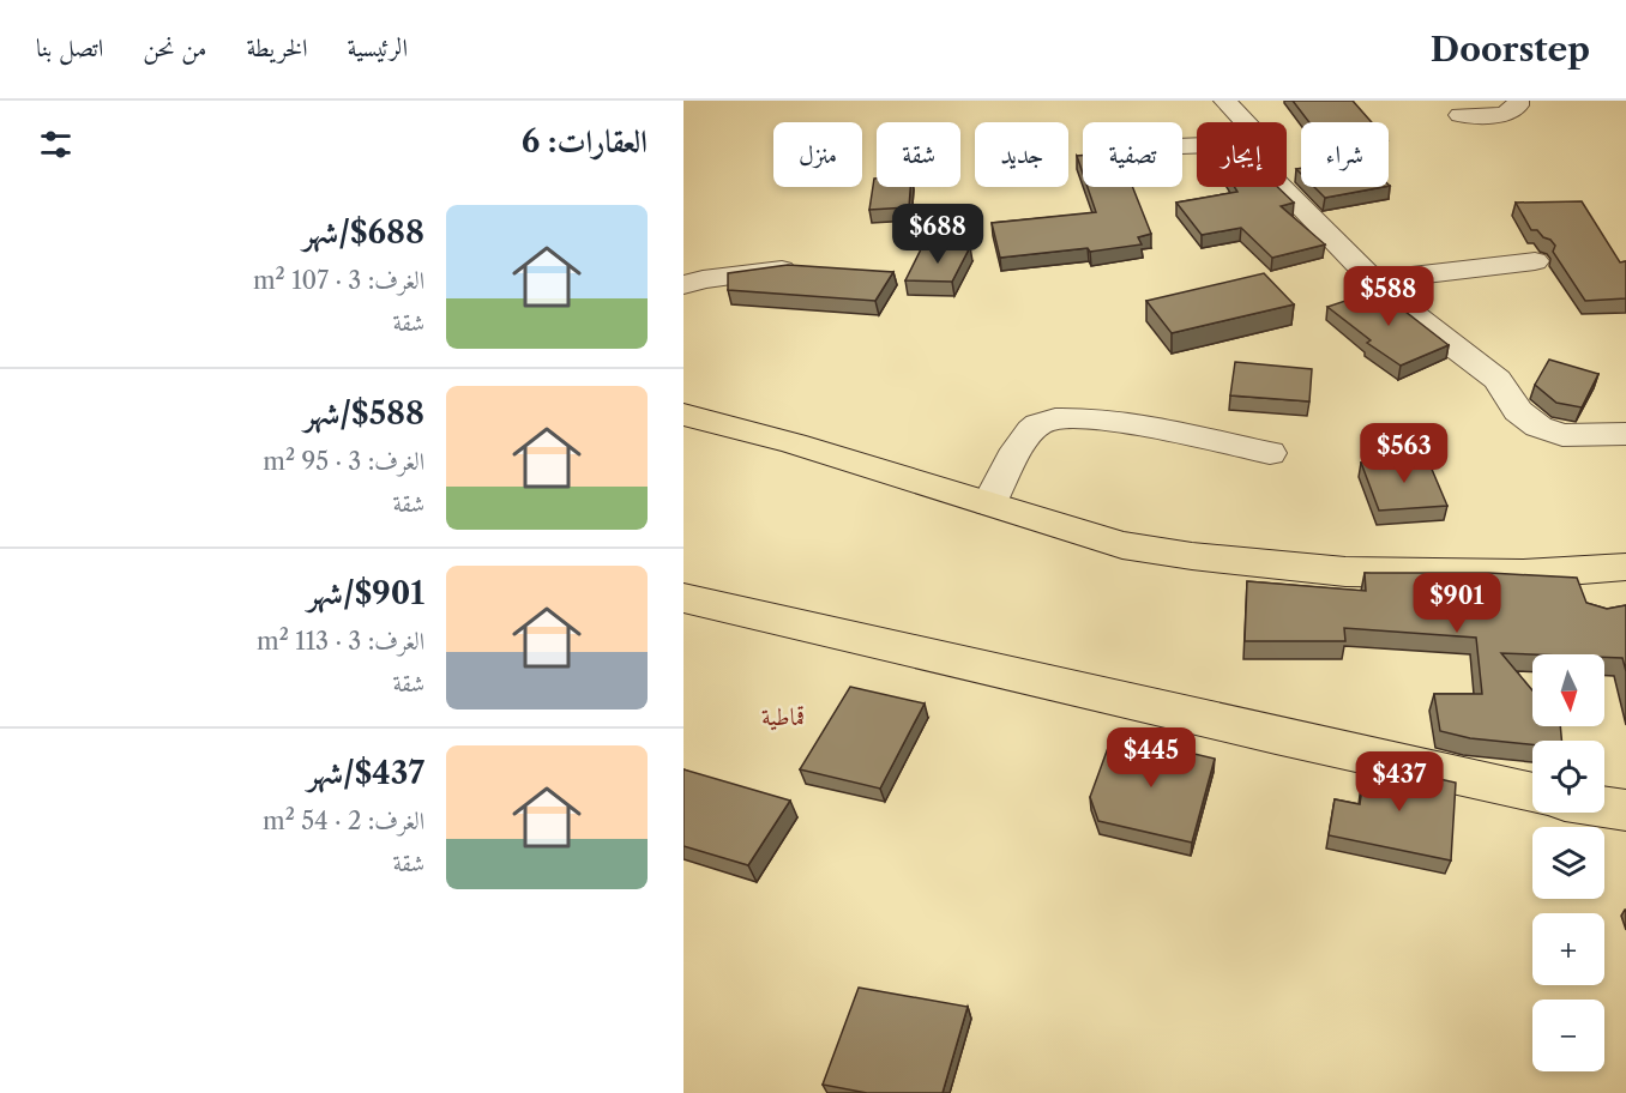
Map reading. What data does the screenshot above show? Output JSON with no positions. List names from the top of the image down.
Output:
{
  "districts": ["قماطية"],
  "north": "bottom",
  "page": {
    "header": "Doorstep",
    "nav": [
      "الرئيسية",
      "الخريطة",
      "من نحن",
      "اتصل بنا"
    ],
    "heading": "العقارات: 6",
    "chip": [
      "شراء",
      "إيجار",
      "تصفية",
      "جديد",
      "شقة",
      "منزل"
    ],
    "list": [
      {
        "name": "$688/شهر",
        "note": "الغرف: 3 · 107 m² · شقة"
      },
      {
        "name": "$588/شهر",
        "note": "الغرف: 3 · 95 m² · شقة"
      },
      {
        "name": "$901/شهر",
        "note": "الغرف: 3 · 113 m² · شقة"
      },
      {
        "name": "$437/شهر",
        "note": "الغرف: 2 · 54 m² · شقة"
      }
    ],
    "price": [
      "$688",
      "$588",
      "$563",
      "$901",
      "$445",
      "$437"
    ],
    "map_buttons": ["+", "−"]
  }
}
